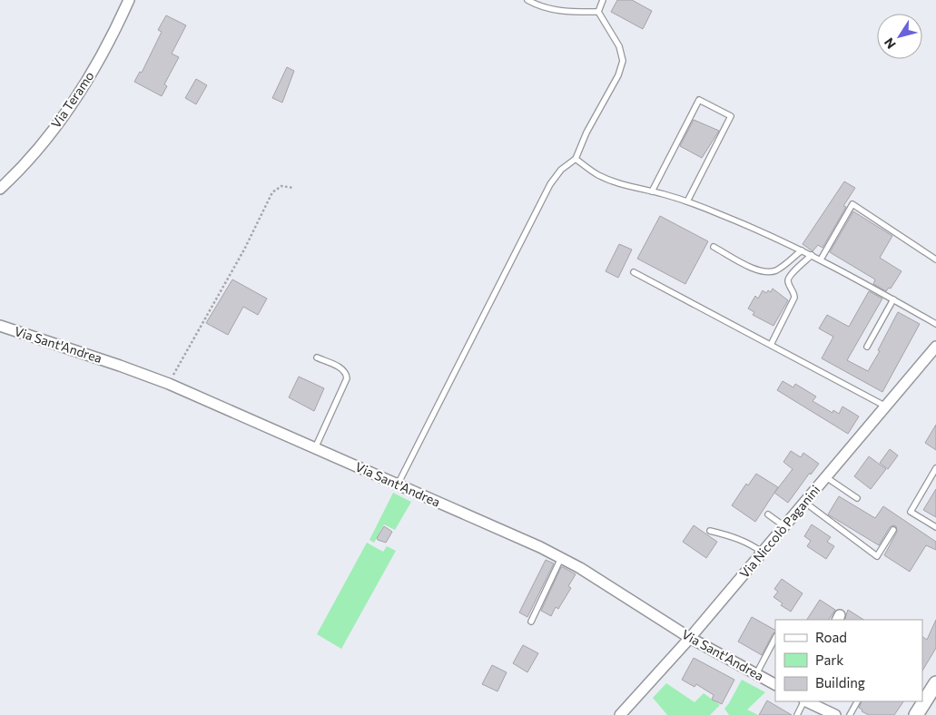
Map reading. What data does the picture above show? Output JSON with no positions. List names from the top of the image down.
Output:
{
  "streets": {
    "street": ["Via Teramo", "Via Sant'Andrea", "Via Niccolò Paganini"]
  },
  "crossings": [
    ["Via Sant'Andrea", "Via Niccolò Paganini"]
  ],
  "legend": ["Road", "Park", "Building"],
  "north": "bottom left"
}
